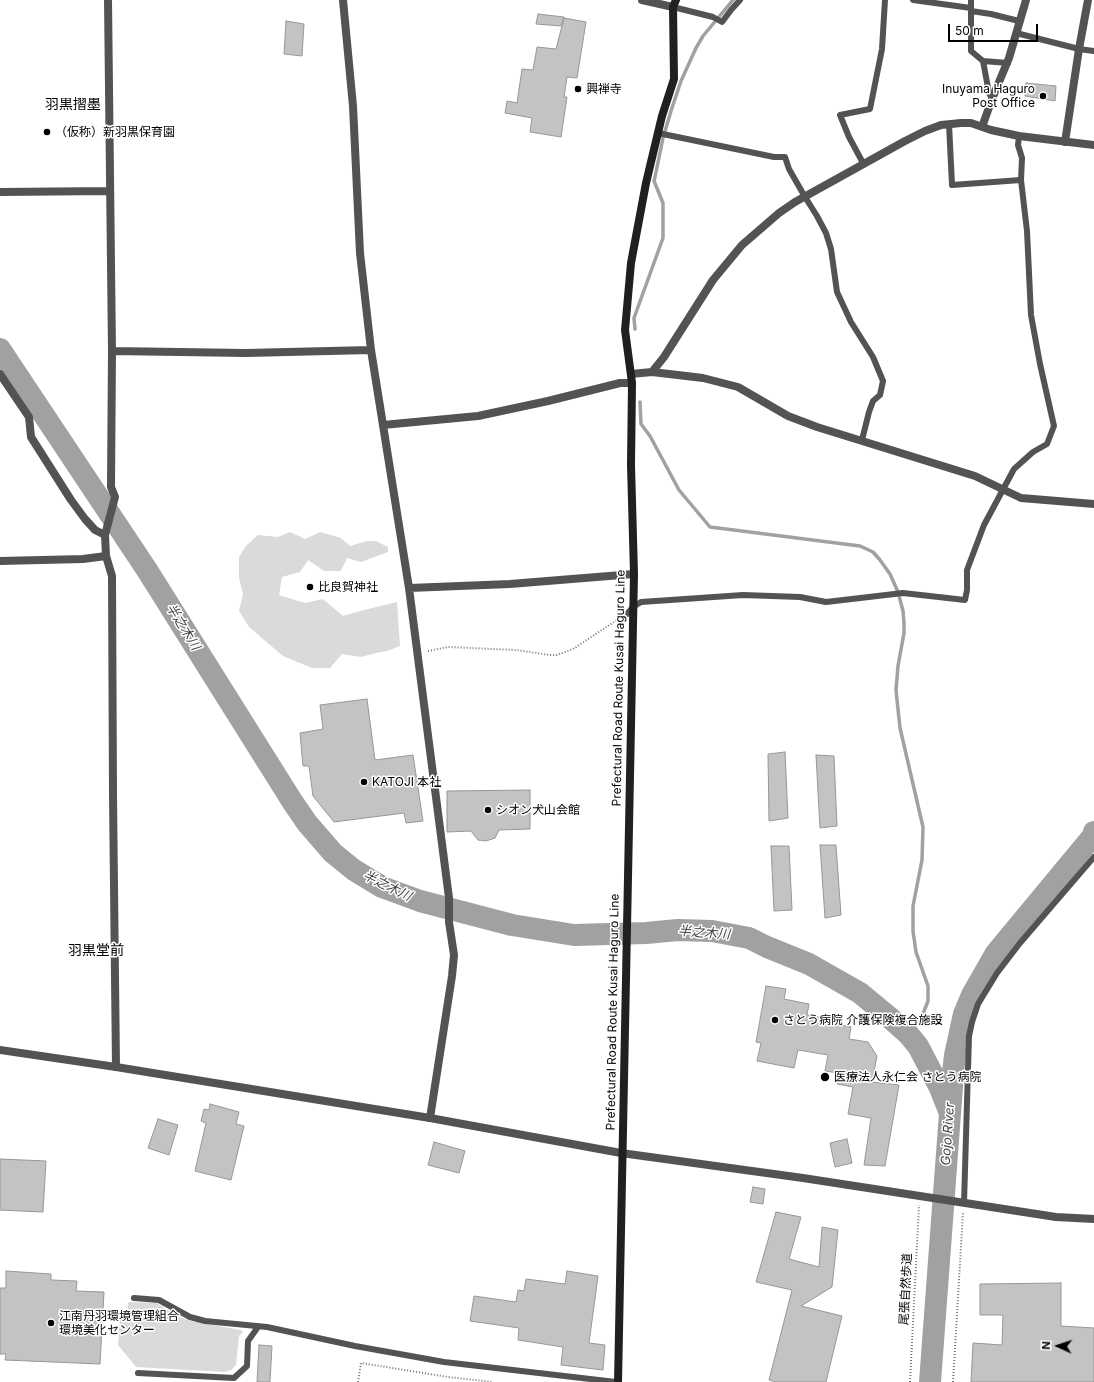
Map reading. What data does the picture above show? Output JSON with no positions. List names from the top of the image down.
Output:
{
  "streets": {
    "main road": ["Prefectural Road Route Kusai Haguro Line"],
    "path": ["尾張自然歩道"]
  },
  "districts": ["羽黒摺墨", "羽黒堂前"],
  "water": ["半之木川", "Gojo River"],
  "places": [
    "興禅寺",
    "Inuyama Haguro Post Office",
    "（仮称）新羽黒保育園",
    "比良賀神社",
    "KATOJI 本社",
    "シオン犬山会館",
    "さとう病院 介護保険複合施設",
    "医療法人永仁会 さとう病院",
    "江南丹羽環境管理組合 環境美化センター"
  ],
  "scale_bar": "50 m",
  "north": "left"
}
